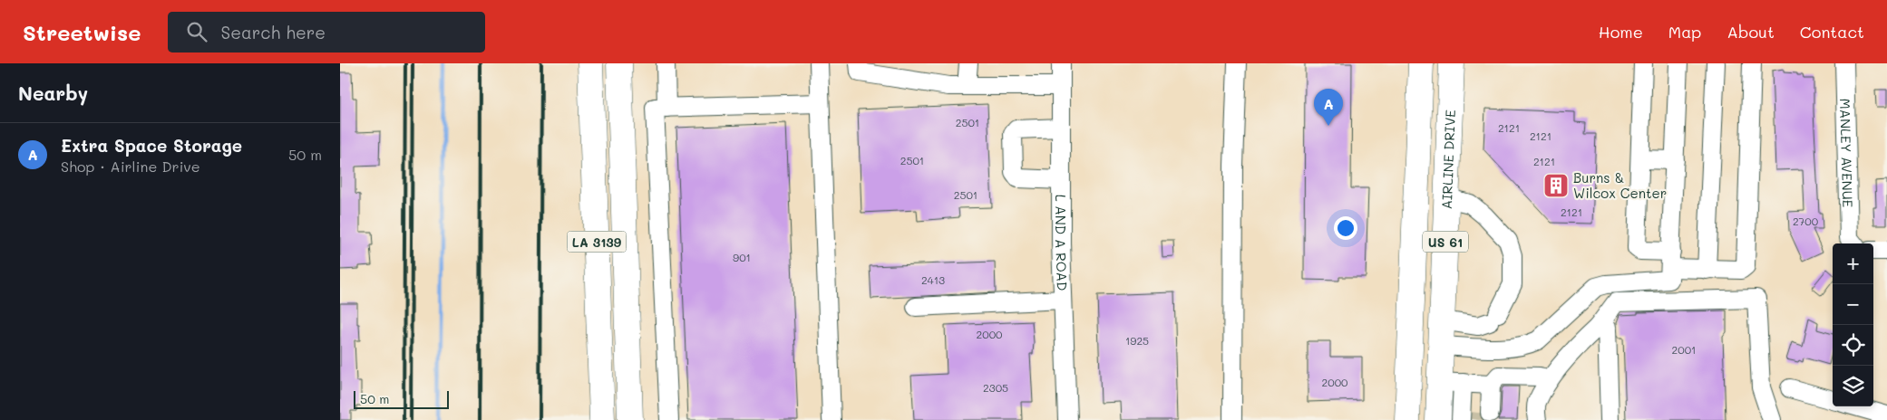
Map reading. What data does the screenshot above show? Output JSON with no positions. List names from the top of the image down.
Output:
{
  "streets": {
    "highway": ["AIRLINE DRIVE", "LA 3139", "US 61"],
    "street": ["MANLEY AVENUE", "L AND A ROAD"]
  },
  "places": {
    "building": ["Burns & Wilcox Center"]
  },
  "house_numbers": [
    "2501",
    "2121",
    "2121",
    "2501",
    "2121",
    "2501",
    "2121",
    "2700",
    "901",
    "2413",
    "2000",
    "1925",
    "2001",
    "2000",
    "2305"
  ],
  "scale_bar": "50 m",
  "page": {
    "header": "Streetwise",
    "search": "Search here",
    "nav": [
      "Home",
      "Map",
      "About",
      "Contact"
    ],
    "heading": "Nearby",
    "pins": "A",
    "list": [
      {
        "mark": "A",
        "name": "Extra Space Storage",
        "note": "Shop · Airline Drive",
        "value": "50 m"
      }
    ],
    "map_buttons": ["+", "−"],
    "scale": "50 m"
  }
}
